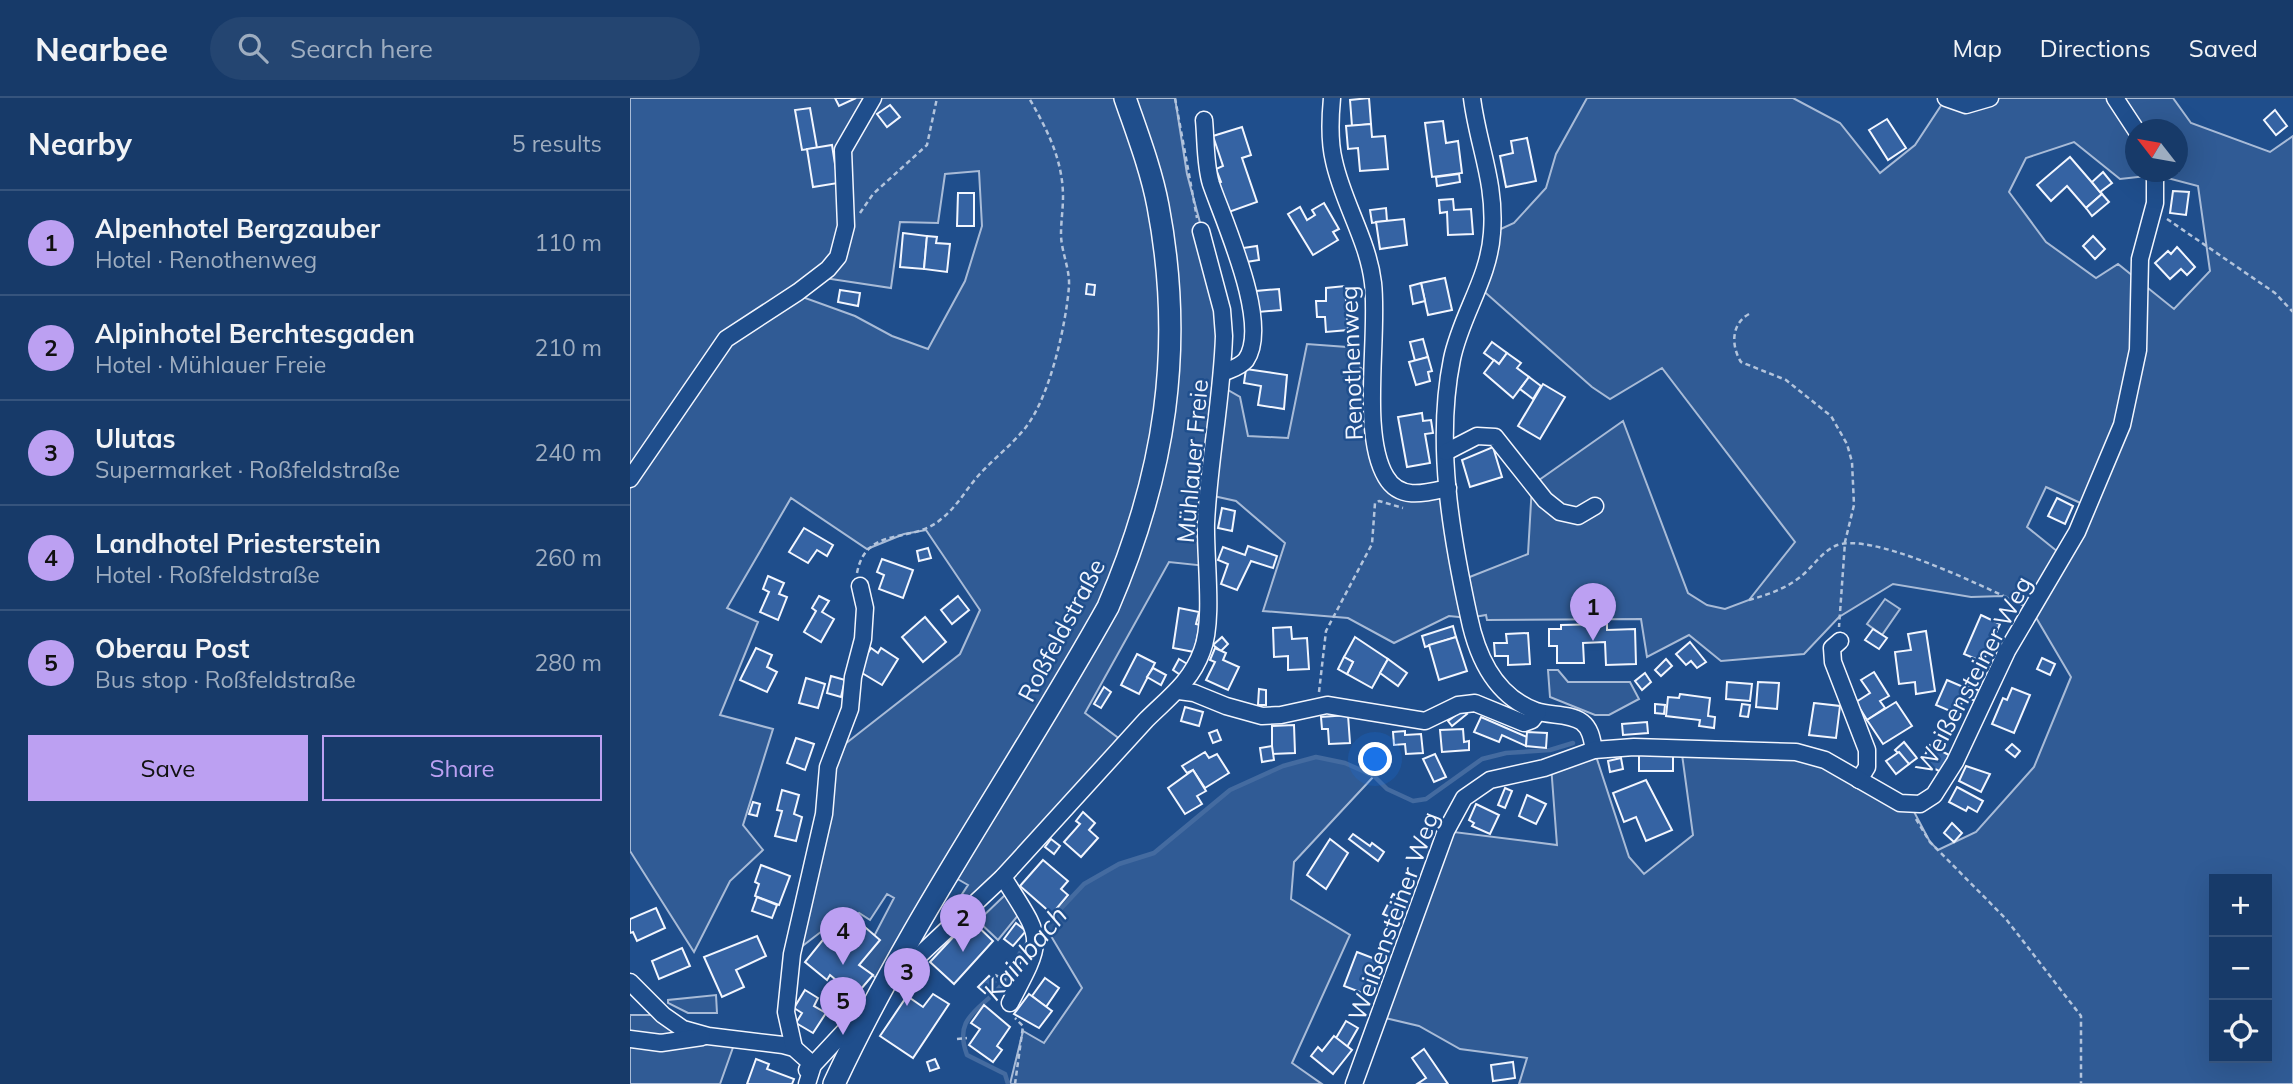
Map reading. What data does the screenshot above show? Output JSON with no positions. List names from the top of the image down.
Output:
{
  "streets": {
    "main road": ["Roßfeldstraße"],
    "street": ["Renothenweg", "Mühlauer Freie", "Weißensteiner Weg"]
  },
  "crossings": [
    ["Mühlauer Freie", "Roßfeldstraße"]
  ],
  "water": ["Kainbach"],
  "north": "top left",
  "page": {
    "header": "Nearbee",
    "search": "Search here",
    "nav": ["Map", "Directions", "Saved"],
    "heading": ["Nearby", "5 results"],
    "list": [
      {
        "mark": "1",
        "name": "Alpenhotel Bergzauber",
        "note": "Hotel · Renothenweg",
        "value": "110 m"
      },
      {
        "mark": "2",
        "name": "Alpinhotel Berchtesgaden",
        "note": "Hotel · Mühlauer Freie",
        "value": "210 m"
      },
      {
        "mark": "3",
        "name": "Ulutas",
        "note": "Supermarket · Roßfeldstraße",
        "value": "240 m"
      },
      {
        "mark": "4",
        "name": "Landhotel Priesterstein",
        "note": "Hotel · Roßfeldstraße",
        "value": "260 m"
      },
      {
        "mark": "5",
        "name": "Oberau Post",
        "note": "Bus stop · Roßfeldstraße",
        "value": "280 m"
      }
    ],
    "pins": [
      "1",
      "2",
      "4",
      "3",
      "5"
    ],
    "buttons": ["Save", "Share"],
    "map_buttons": ["+", "−"]
  }
}
